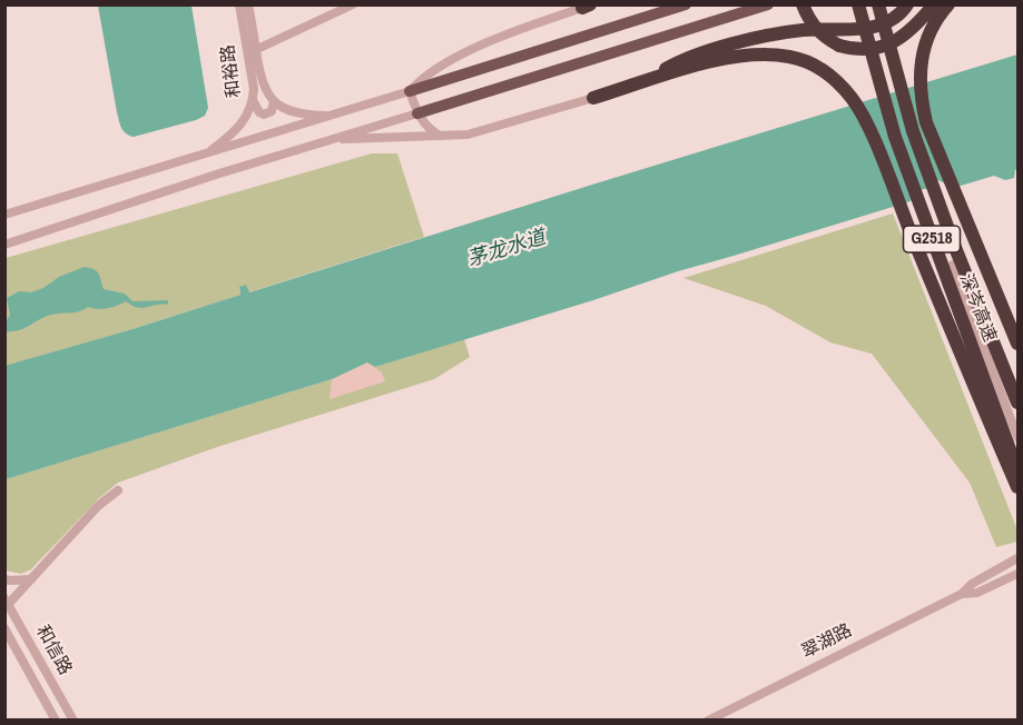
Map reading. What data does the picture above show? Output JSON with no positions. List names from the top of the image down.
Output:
{
  "streets": {
    "highway": ["G2518", "深岑高速"],
    "street": ["和裕路", "翠湖路", "和信路"]
  },
  "water": ["茅龙水道"]
}
